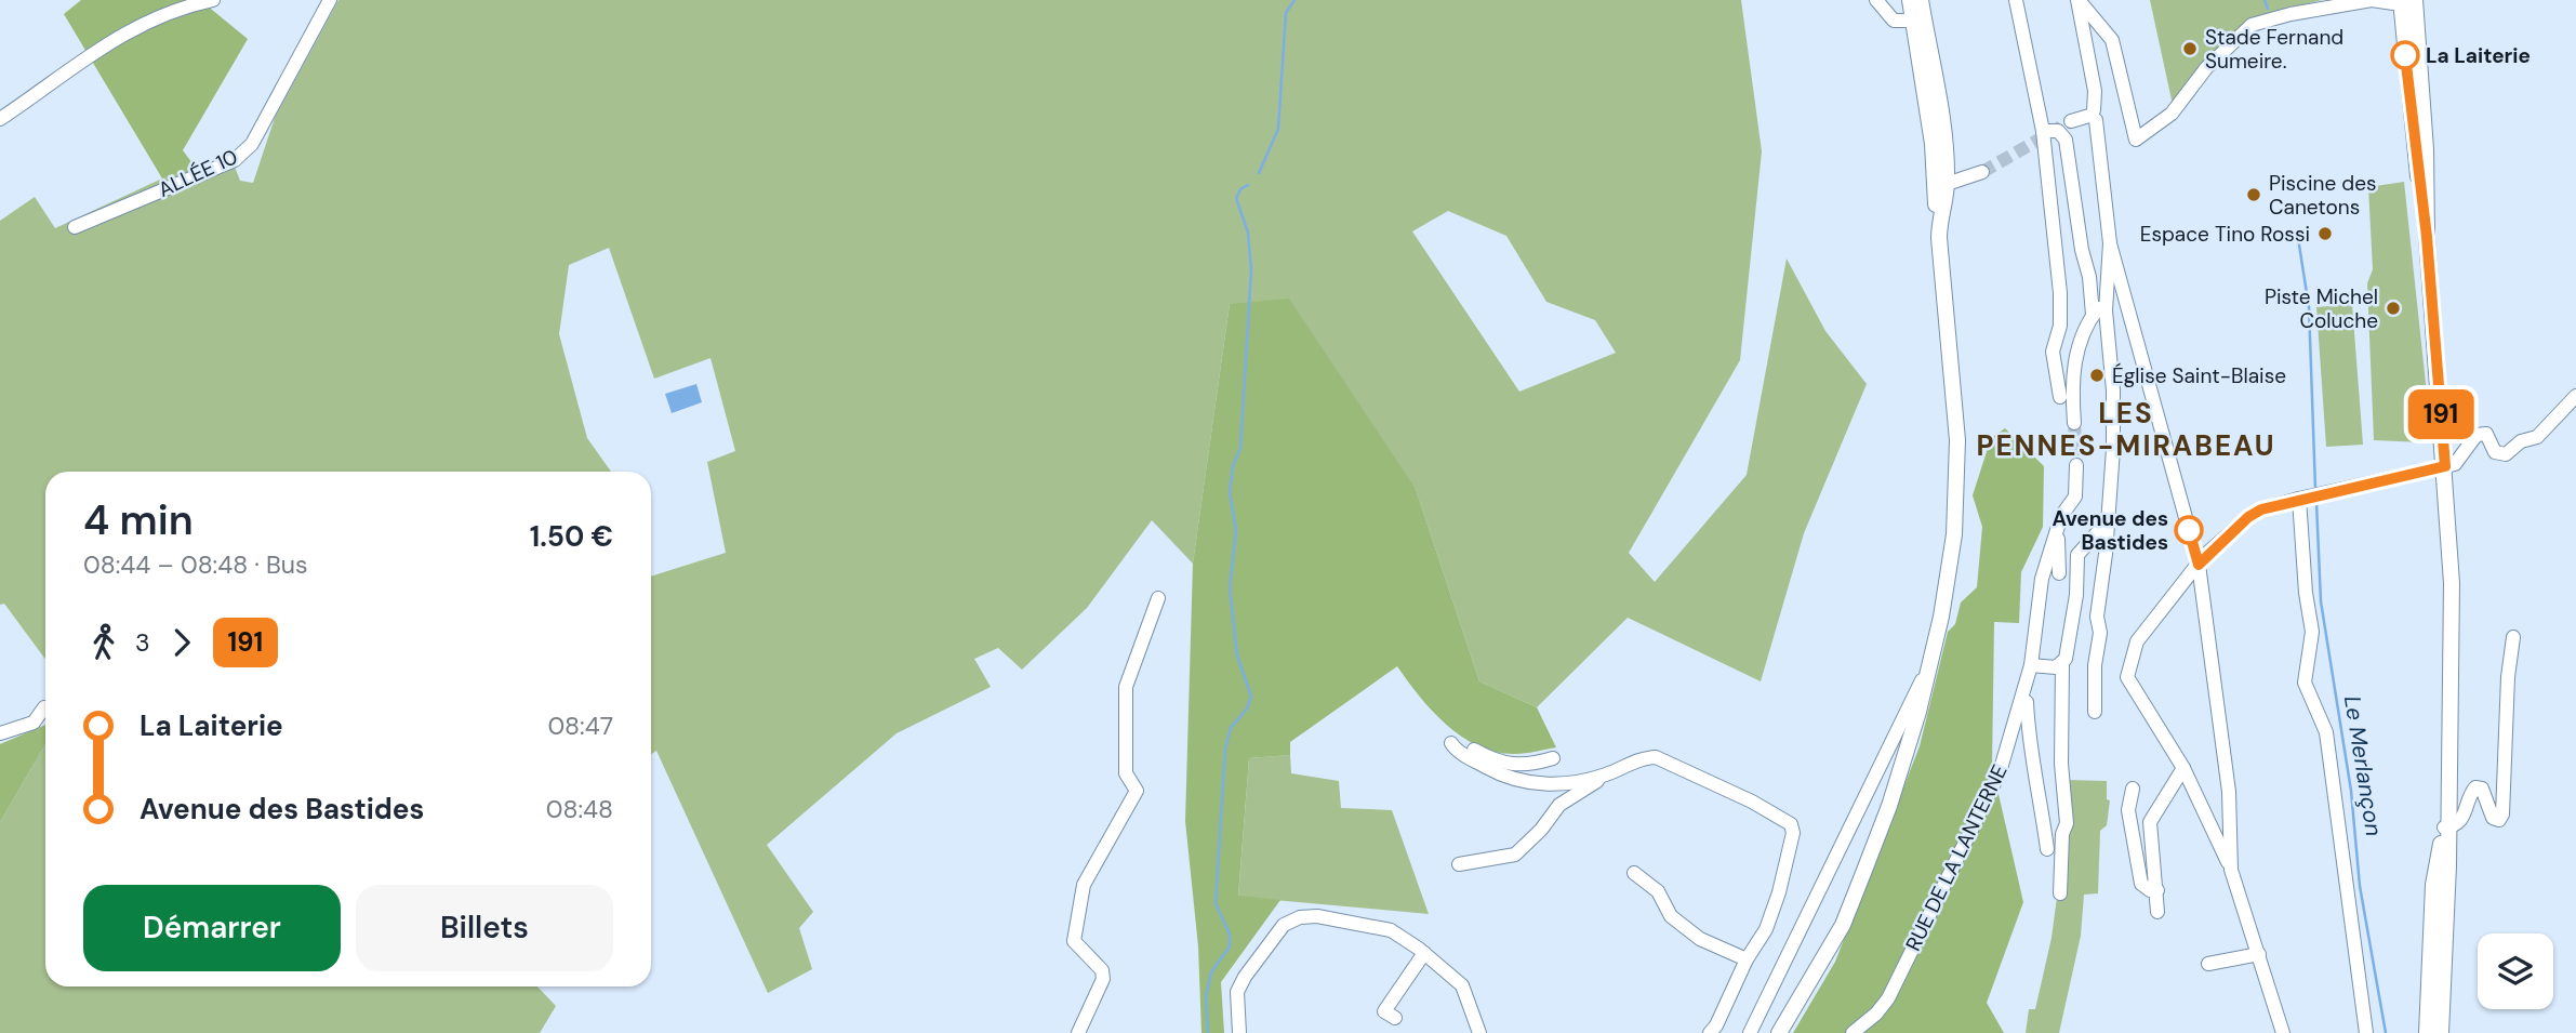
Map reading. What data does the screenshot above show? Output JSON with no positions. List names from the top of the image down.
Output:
{
  "streets": {
    "street": ["ALLÉE 10", "RUE DE LA LANTERNE"]
  },
  "districts": ["LES PENNES-MIRABEAU"],
  "water": ["Le Merlançon"],
  "places": [
    "Stade Fernand Sumeire.",
    "La Laiterie",
    "Piscine des Canetons",
    "Espace Tino Rossi",
    "Piste Michel Coluche",
    "Église Saint-Blaise",
    "Avenue des Bastides"
  ],
  "lines": ["bus line 191"],
  "page": {
    "on_map": "191",
    "heading": ["4 min", "08:44 – 08:48 · Bus", "1.50 €"],
    "legs": ["3", "191"],
    "list": [
      {
        "name": "La Laiterie",
        "value": "08:47"
      },
      {
        "name": "Avenue des Bastides",
        "value": "08:48"
      }
    ],
    "buttons": ["Démarrer", "Billets"]
  }
}
